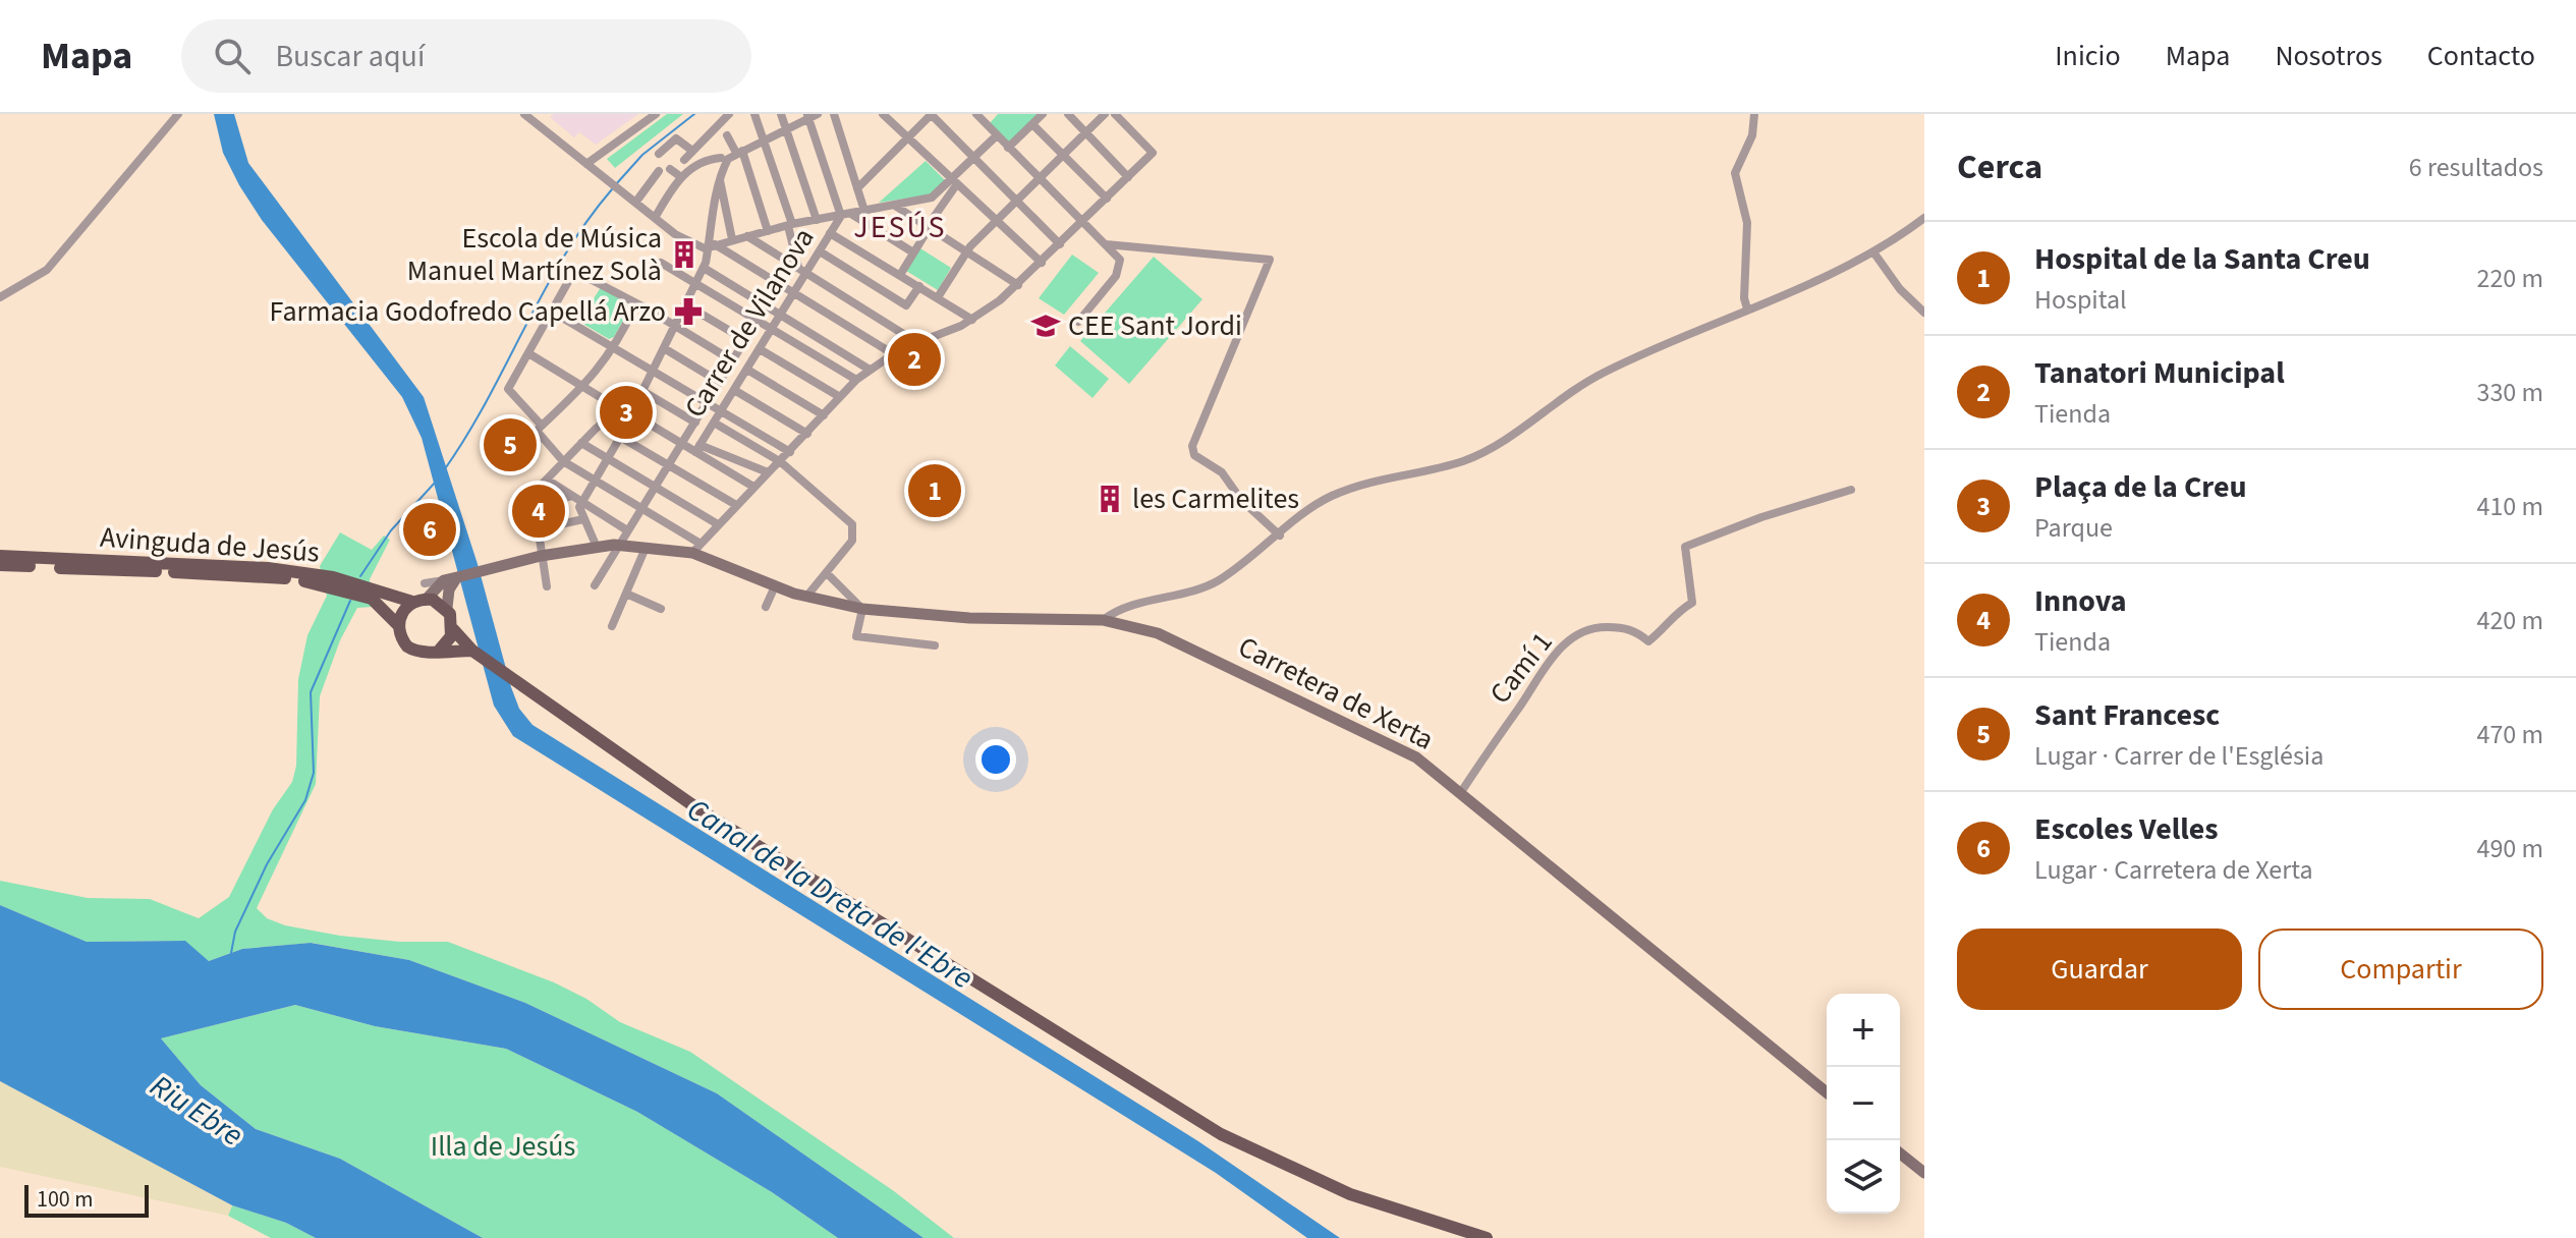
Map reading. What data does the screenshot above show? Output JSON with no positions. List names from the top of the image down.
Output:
{
  "streets": {
    "main road": ["Avinguda de Jesús", "Carretera de Xerta"],
    "street": ["Carrer de Vilanova", "Camí 1"]
  },
  "crossings": [
    ["Camí 1", "Carretera de Xerta"]
  ],
  "districts": ["JESÚS"],
  "water": ["Canal de la Dreta de l'Ebre", "Riu Ebre"],
  "parks": ["Illa de Jesús"],
  "places": {
    "building": ["Escola de Música Manuel Martínez Solà", "les Carmelites"],
    "pharmacy": ["Farmacia Godofredo Capellá Arzo"],
    "school or university": ["CEE Sant Jordi"]
  },
  "scale_bar": "100 m",
  "page": {
    "header": "Mapa",
    "search": "Buscar aquí",
    "nav": [
      "Inicio",
      "Mapa",
      "Nosotros",
      "Contacto"
    ],
    "heading": ["Cerca", "6 resultados"],
    "list": [
      {
        "mark": "1",
        "name": "Hospital de la Santa Creu",
        "note": "Hospital",
        "value": "220 m"
      },
      {
        "mark": "2",
        "name": "Tanatori Municipal",
        "note": "Tienda",
        "value": "330 m"
      },
      {
        "mark": "3",
        "name": "Plaça de la Creu",
        "note": "Parque",
        "value": "410 m"
      },
      {
        "mark": "4",
        "name": "Innova",
        "note": "Tienda",
        "value": "420 m"
      },
      {
        "mark": "5",
        "name": "Sant Francesc",
        "note": "Lugar · Carrer de l'Església",
        "value": "470 m"
      },
      {
        "mark": "6",
        "name": "Escoles Velles",
        "note": "Lugar · Carretera de Xerta",
        "value": "490 m"
      }
    ],
    "pins": [
      "2",
      "3",
      "5",
      "1",
      "4",
      "6"
    ],
    "buttons": ["Guardar", "Compartir"],
    "map_buttons": ["+", "−"],
    "scale": "100 m"
  }
}
